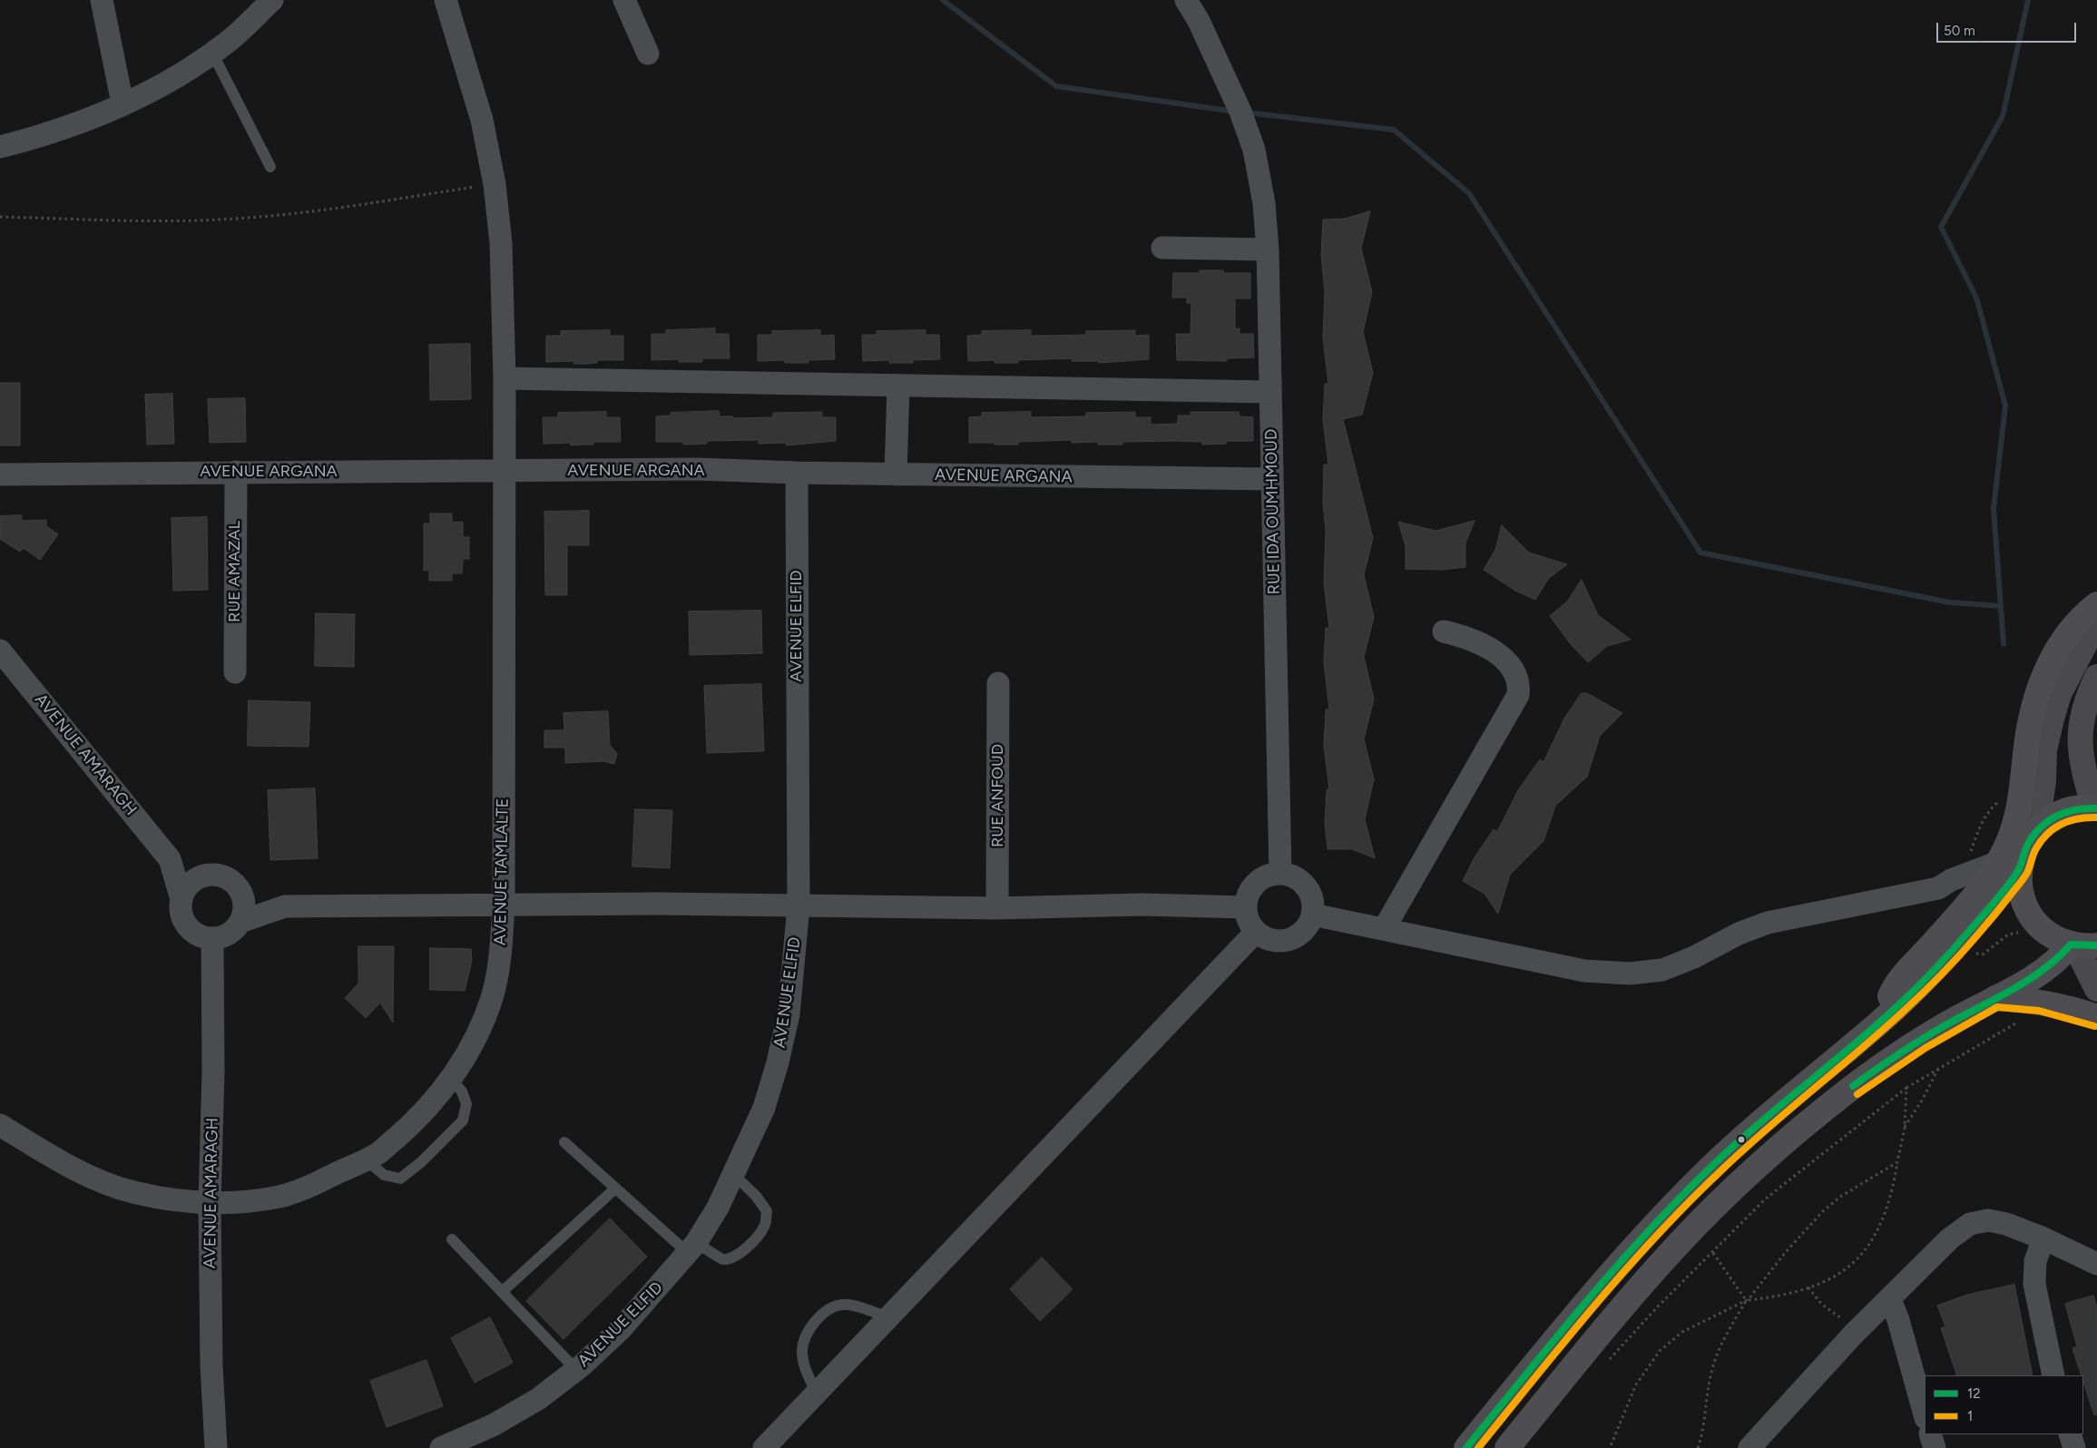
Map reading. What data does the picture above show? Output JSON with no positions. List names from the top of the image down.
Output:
{
  "streets": {
    "street": [
      "AVENUE ARGANA",
      "RUE IDA OUMHMOUD",
      "RUE AMAZAL",
      "AVENUE ELFID",
      "AVENUE AMARAGH",
      "RUE ANFOUD",
      "AVENUE TAMLALTE"
    ]
  },
  "crossings": [
    ["AVENUE ARGANA", "RUE IDA OUMHMOUD"],
    ["AVENUE ARGANA", "RUE AMAZAL"],
    ["AVENUE ARGANA", "AVENUE ELFID"],
    ["AVENUE ARGANA", "AVENUE TAMLALTE"],
    ["AVENUE AMARAGH", "AVENUE TAMLALTE"]
  ],
  "lines": ["transit line 12", "transit line 1"],
  "legend": ["12", "1"],
  "scale_bar": "50 m"
}
